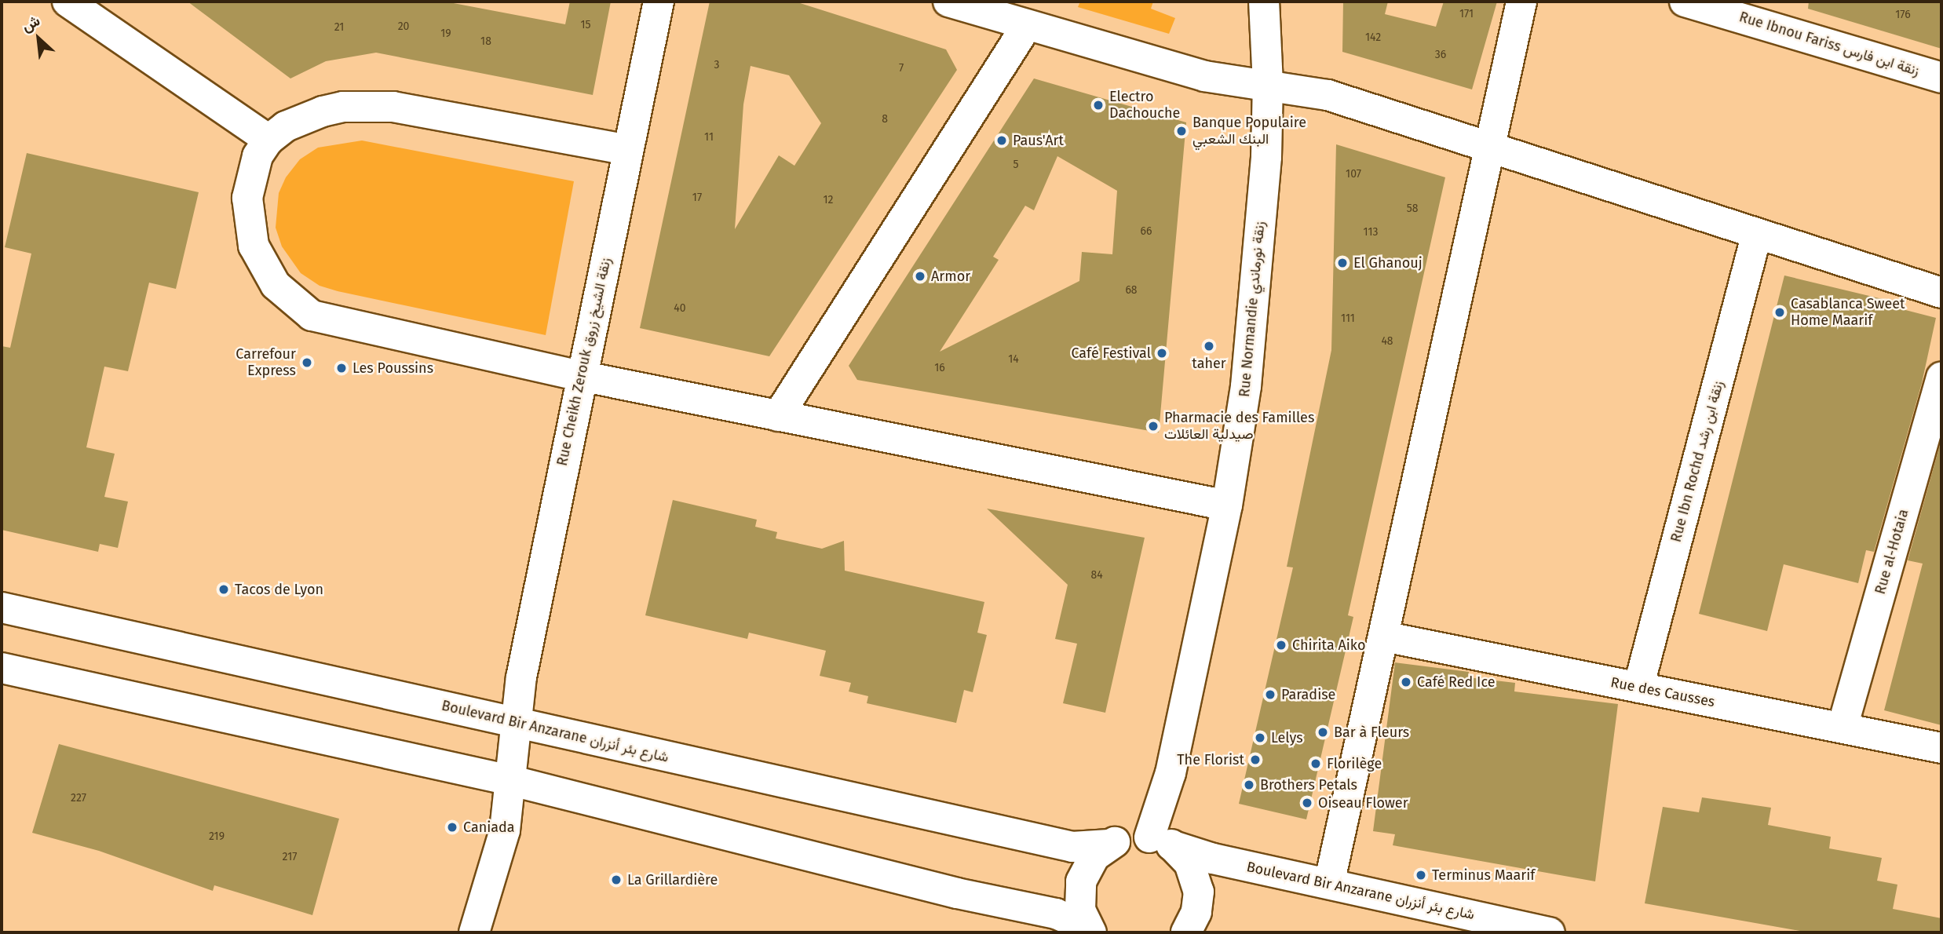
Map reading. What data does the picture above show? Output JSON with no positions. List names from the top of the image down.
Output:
{
  "streets": {
    "street": [
      "Rue Ibnou Fariss زنقة ابن فارس",
      "Rue Normandie زنقة نورماندي",
      "Rue Cheikh Zerouk زنقة الشيخ زروق",
      "Rue Ibn Rochd زنقة ابن رشد",
      "Rue al-Hotaia",
      "Rue des Causses",
      "Boulevard Bir Anzarane شارع بئر أنزران"
    ]
  },
  "crossings": [
    ["Rue Normandie زنقة نورماندي", "Boulevard Bir Anzarane شارع بئر أنزران"],
    ["Rue Cheikh Zerouk زنقة الشيخ زروق", "Boulevard Bir Anzarane شارع بئر أنزران"],
    ["Rue Ibn Rochd زنقة ابن رشد", "Rue des Causses"],
    ["Rue al-Hotaia", "Rue des Causses"]
  ],
  "places": [
    "Electro Dachouche",
    "Banque Populaire البنك الشعبي",
    "Paus'Art",
    "El Ghanouj",
    "Armor",
    "Casablanca Sweet Home Maarif",
    "taher",
    "Café Festival",
    "Carrefour Express",
    "Les Poussins",
    "Pharmacie des Familles صيدلية العائلات",
    "Tacos de Lyon",
    "Chirita Aiko",
    "Café Red Ice",
    "Paradise",
    "Bar à Fleurs",
    "Lelys",
    "The Florist",
    "Florilège",
    "Brothers Petals",
    "Oiseau Flower",
    "Caniada",
    "Terminus Maarif",
    "La Grillardière"
  ],
  "house_numbers": [
    "171",
    "176",
    "15",
    "20",
    "21",
    "19",
    "142",
    "18",
    "36",
    "3",
    "7",
    "8",
    "11",
    "5",
    "107",
    "17",
    "12",
    "58",
    "66",
    "113",
    "68",
    "40",
    "111",
    "48",
    "14",
    "16",
    "84",
    "227",
    "219",
    "217"
  ],
  "north": "top left"
}
